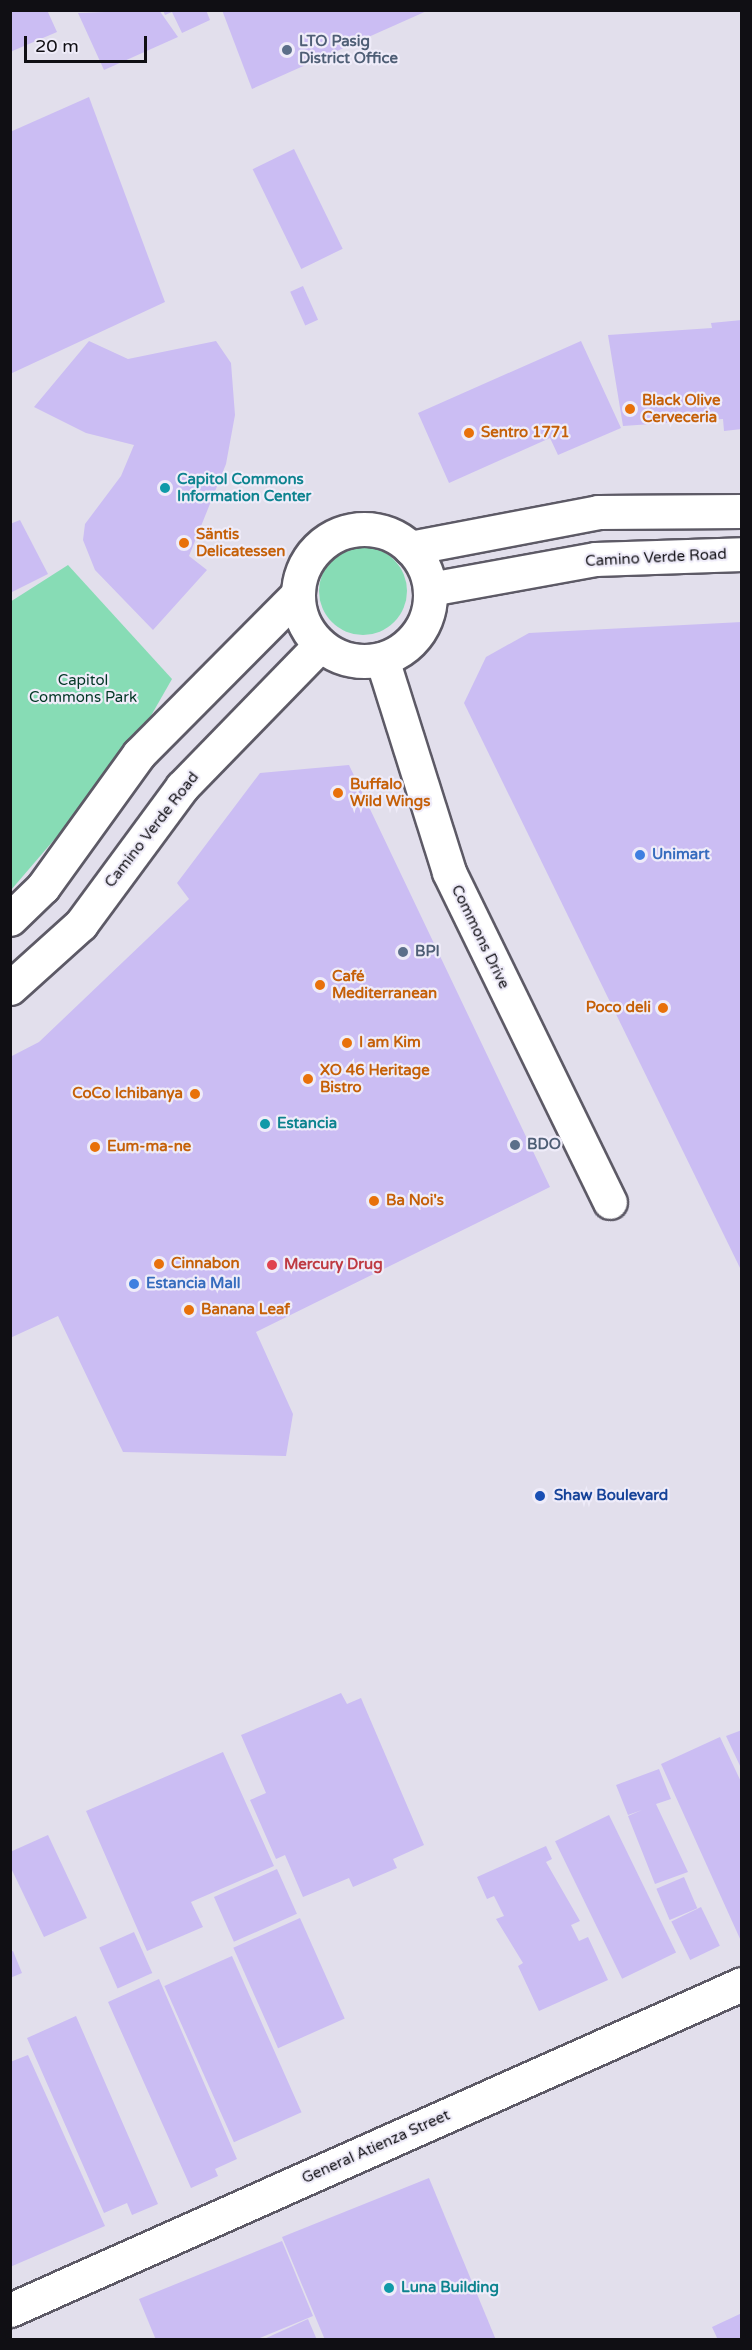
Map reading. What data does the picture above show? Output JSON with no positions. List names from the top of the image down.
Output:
{
  "streets": {
    "street": ["Camino Verde Road", "Commons Drive", "General Atienza Street"]
  },
  "crossings": [
    ["Camino Verde Road", "Commons Drive"]
  ],
  "parks": ["Capitol Commons Park"],
  "places": [
    "LTO Pasig District Office",
    "Black Olive Cerveceria",
    "Sentro 1771",
    "Capitol Commons Information Center",
    "Säntis Delicatessen",
    "Buffalo Wild Wings",
    "Unimart",
    "BPI",
    "Café Mediterranean",
    "Poco deli",
    "I am Kim",
    "XO 46 Heritage Bistro",
    "CoCo Ichibanya",
    "Estancia",
    "BDO",
    "Eum-ma-ne",
    "Ba Noi's",
    "Cinnabon",
    "Mercury Drug",
    "Estancia Mall",
    "Banana Leaf",
    "Shaw Boulevard",
    "Luna Building"
  ],
  "scale_bar": "20 m"
}
